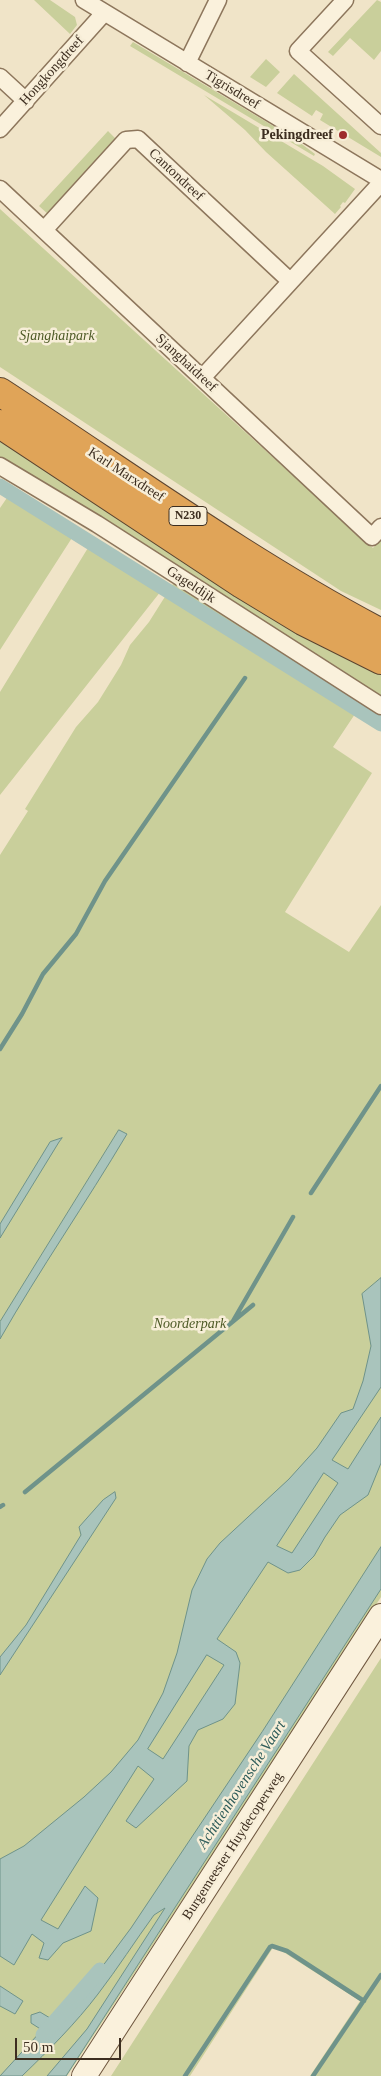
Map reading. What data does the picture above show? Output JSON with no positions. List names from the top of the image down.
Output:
{
  "streets": {
    "highway": ["Karl Marxdreef", "N230"],
    "street": [
      "Hongkongdreef",
      "Tigrisdreef",
      "Cantondreef",
      "Sjanghaidreef",
      "Gageldijk",
      "Burgemeester Huydecoperweg"
    ]
  },
  "crossings": [
    ["Hongkongdreef", "Tigrisdreef"],
    ["Cantondreef", "Sjanghaidreef"]
  ],
  "water": ["Achttienhovensche Vaart"],
  "parks": ["Sjanghaipark", "Noorderpark"],
  "places": ["Pekingdreef"],
  "scale_bar": "50 m"
}
